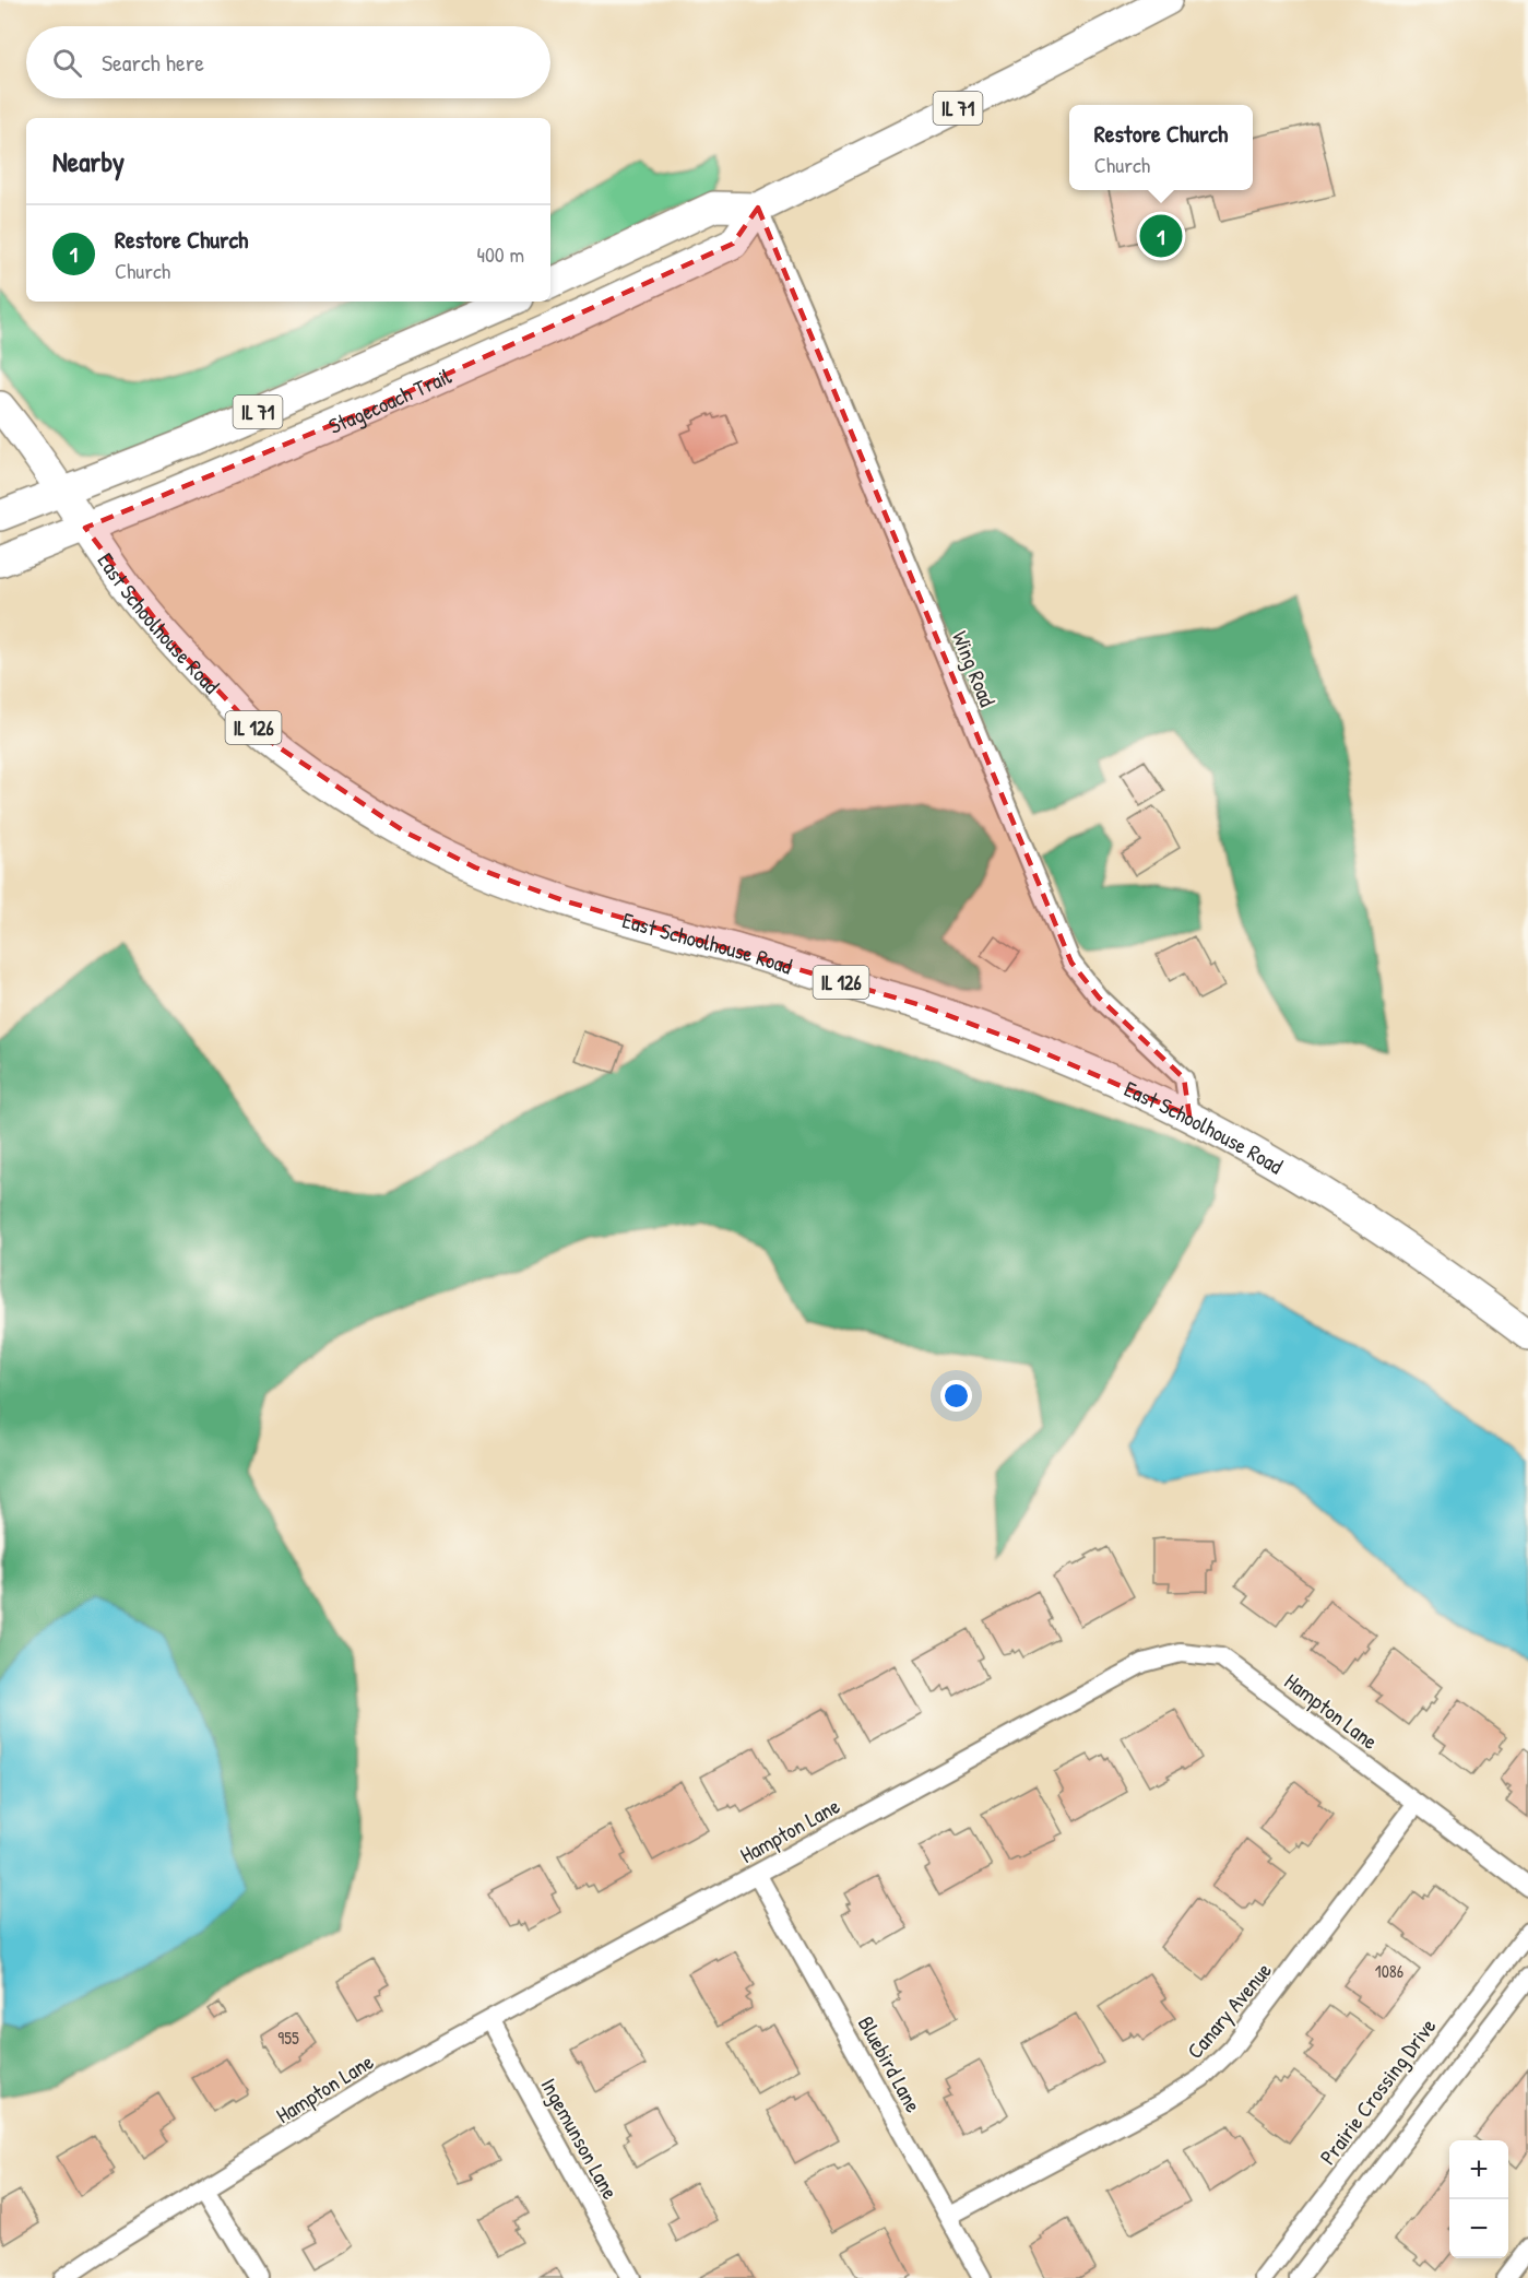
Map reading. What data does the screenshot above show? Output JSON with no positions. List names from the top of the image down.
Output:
{
  "streets": {
    "main road": [
      "IL 71",
      "Stagecoach Trail",
      "East Schoolhouse Road",
      "IL 126"
    ],
    "street": [
      "Wing Road",
      "Hampton Lane",
      "Canary Avenue",
      "Bluebird Lane",
      "Prairie Crossing Drive",
      "Ingemunson Lane"
    ]
  },
  "crossings": [
    ["Stagecoach Trail", "East Schoolhouse Road"],
    ["Stagecoach Trail", "Wing Road"],
    ["East Schoolhouse Road", "Wing Road"],
    ["Hampton Lane", "Canary Avenue"],
    ["Hampton Lane", "Bluebird Lane"],
    ["Hampton Lane", "Ingemunson Lane"],
    ["Canary Avenue", "Bluebird Lane"]
  ],
  "house_numbers": ["1086", "955"],
  "page": {
    "search": "Search here",
    "popup": ["Restore Church", "Church"],
    "heading": "Nearby",
    "list": [
      {
        "mark": "1",
        "name": "Restore Church",
        "note": "Church",
        "value": "400 m"
      }
    ],
    "pins": "1",
    "map_buttons": ["+", "−"]
  }
}
